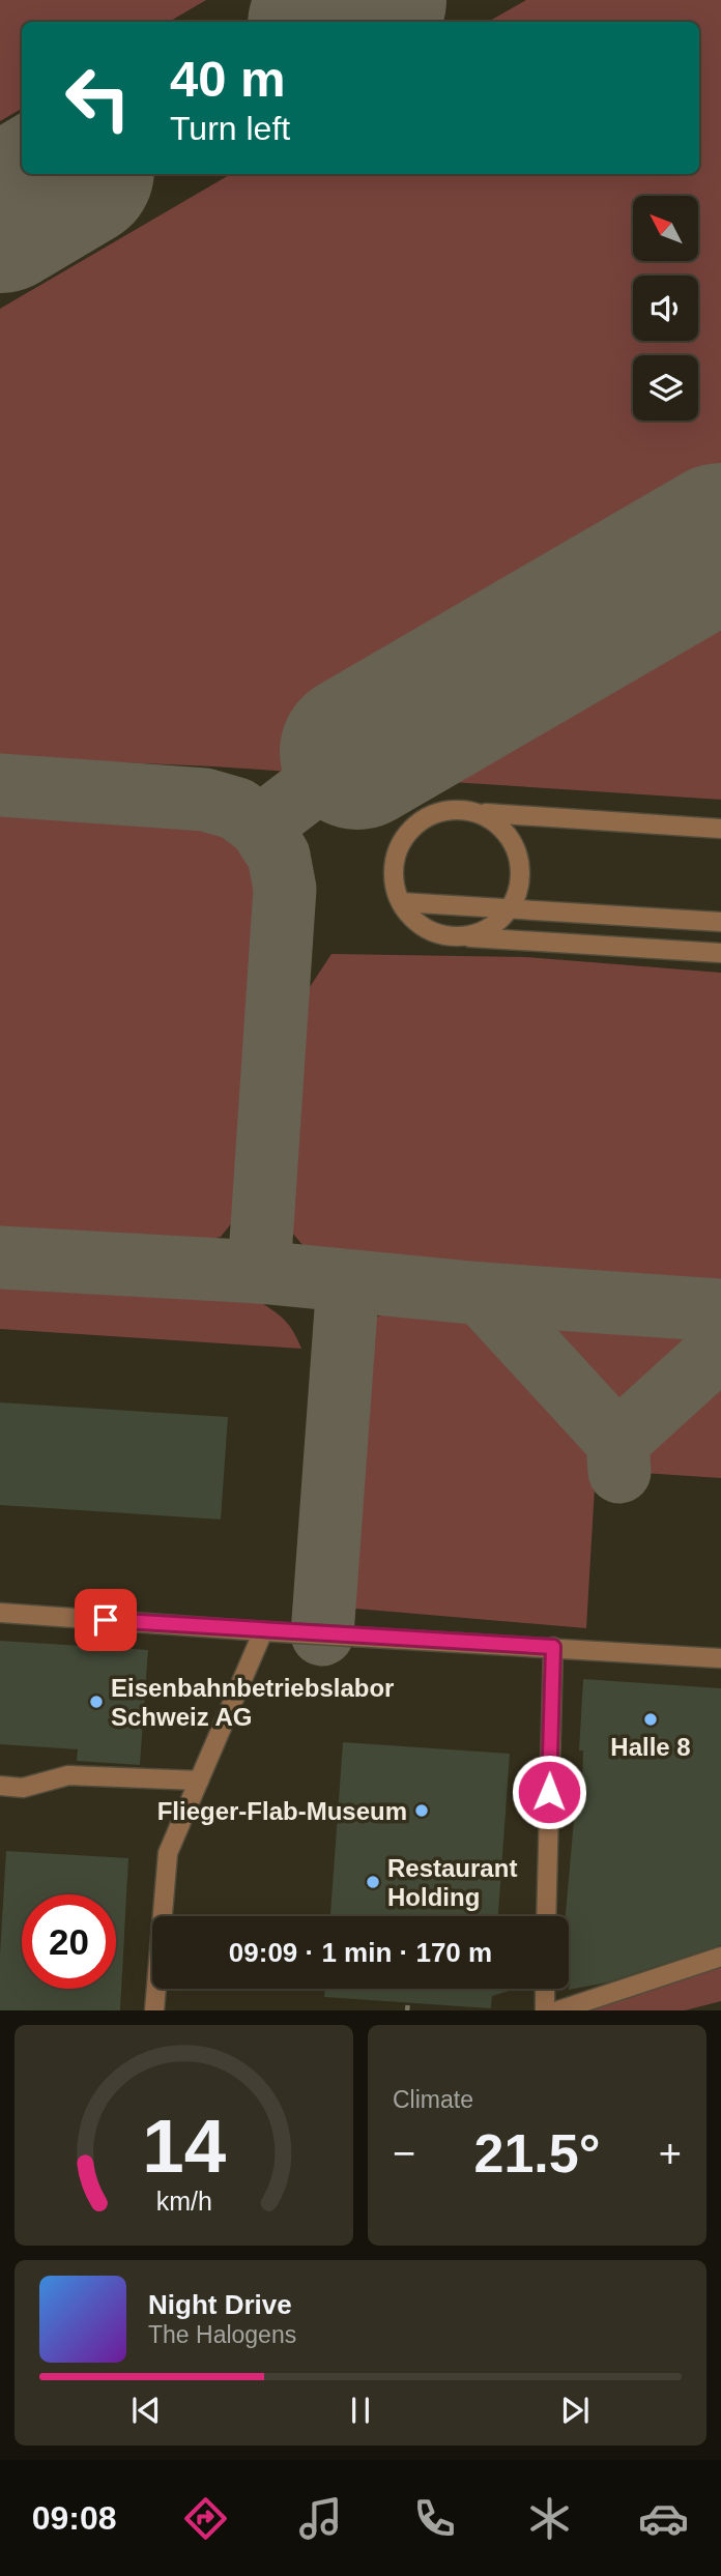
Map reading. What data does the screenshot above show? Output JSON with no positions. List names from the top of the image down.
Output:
{
  "places": [
    "Eisenbahnbetriebslabor Schweiz AG",
    "Halle 8",
    "Flieger-Flab-Museum",
    "Restaurant Holding"
  ],
  "north": "top left",
  "page": {
    "turn": ["40 m", "Turn left"],
    "limit": "20",
    "trip": "09:09 · 1 min · 170 m",
    "tile": "Climate",
    "heat": ["−", "21.5°", "+"],
    "song": ["Night Drive", "The Halogens"],
    "tabs": "09:08",
    "gauge": ["14", "km/h"]
  }
}
